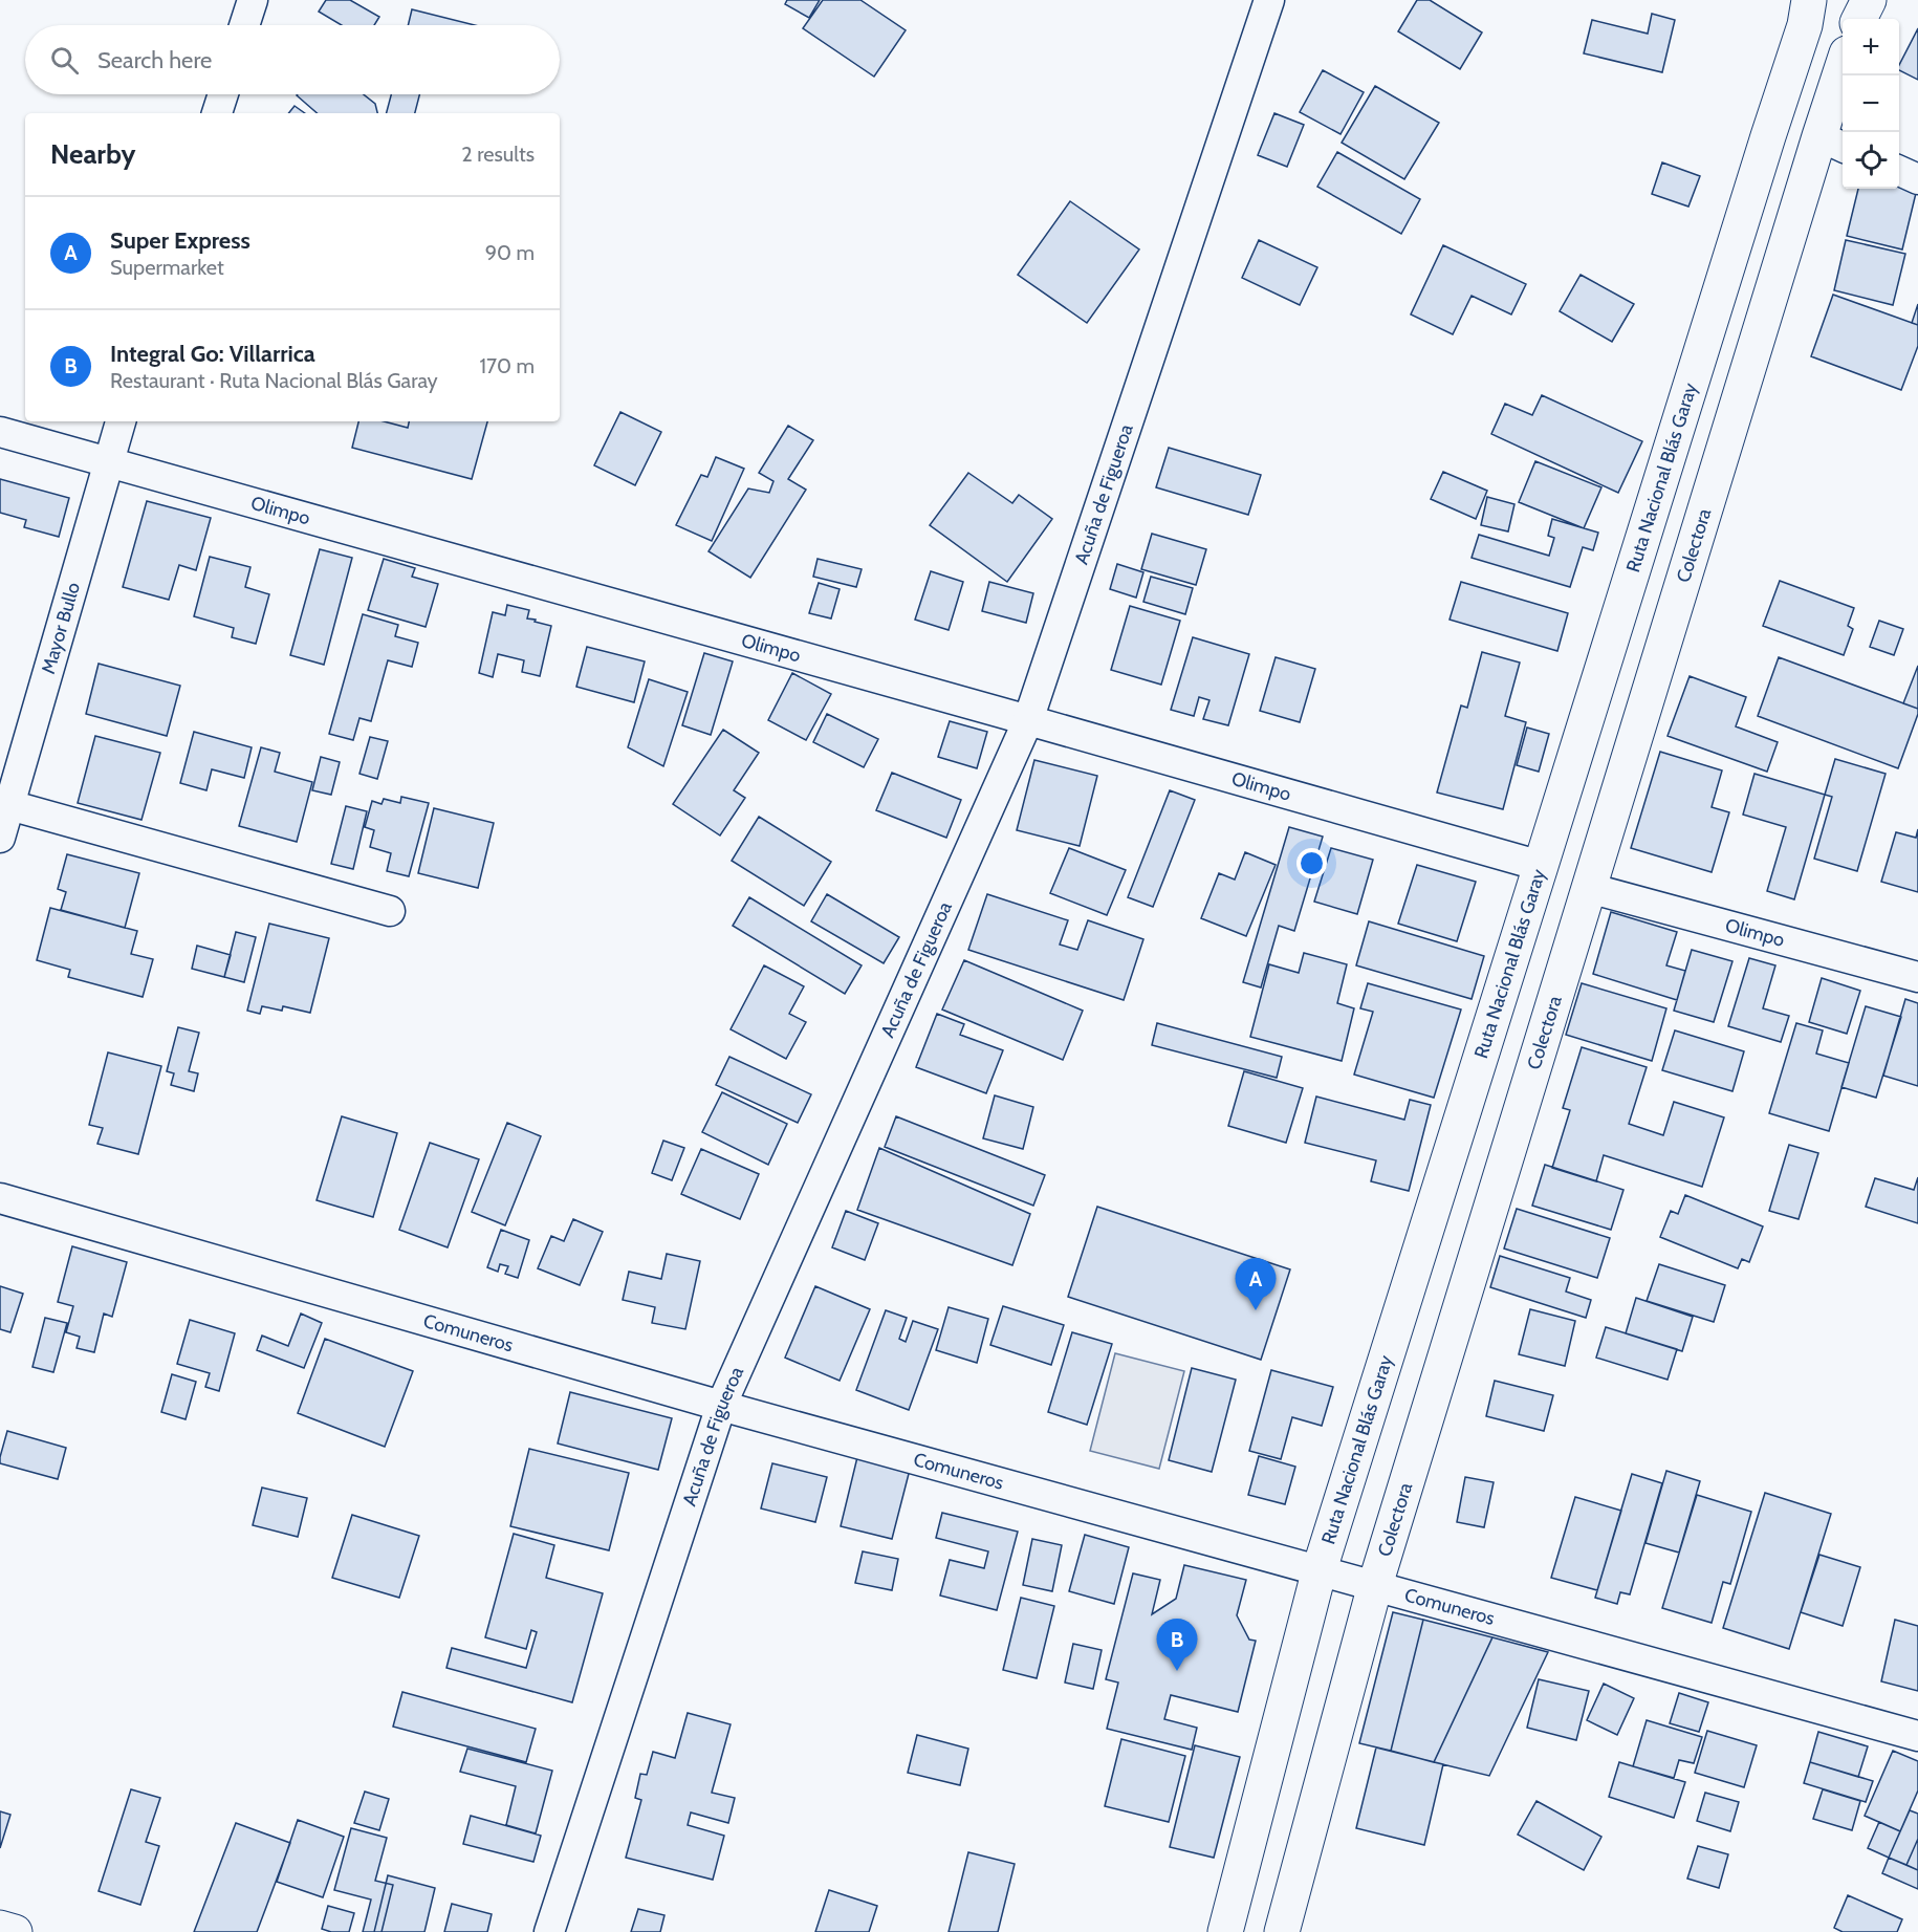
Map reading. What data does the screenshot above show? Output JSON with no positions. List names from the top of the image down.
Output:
{
  "streets": {
    "main road": ["Ruta Nacional Blás Garay", "Colectora"],
    "street": [
      "Acuña de Figueroa",
      "Olimpo",
      "Mayor Bullo",
      "Comuneros"
    ]
  },
  "crossings": [
    ["Ruta Nacional Blás Garay", "Olimpo"],
    ["Ruta Nacional Blás Garay", "Comuneros"],
    ["Acuña de Figueroa", "Olimpo"],
    ["Acuña de Figueroa", "Comuneros"],
    ["Olimpo", "Colectora"],
    ["Olimpo", "Mayor Bullo"],
    ["Colectora", "Comuneros"]
  ],
  "page": {
    "map_buttons": ["+", "−"],
    "search": "Search here",
    "heading": ["Nearby", "2 results"],
    "list": [
      {
        "mark": "A",
        "name": "Super Express",
        "note": "Supermarket",
        "value": "90 m"
      },
      {
        "mark": "B",
        "name": "Integral Go: Villarrica",
        "note": "Restaurant · Ruta Nacional Blás Garay",
        "value": "170 m"
      }
    ],
    "pins": ["A", "B"]
  }
}
